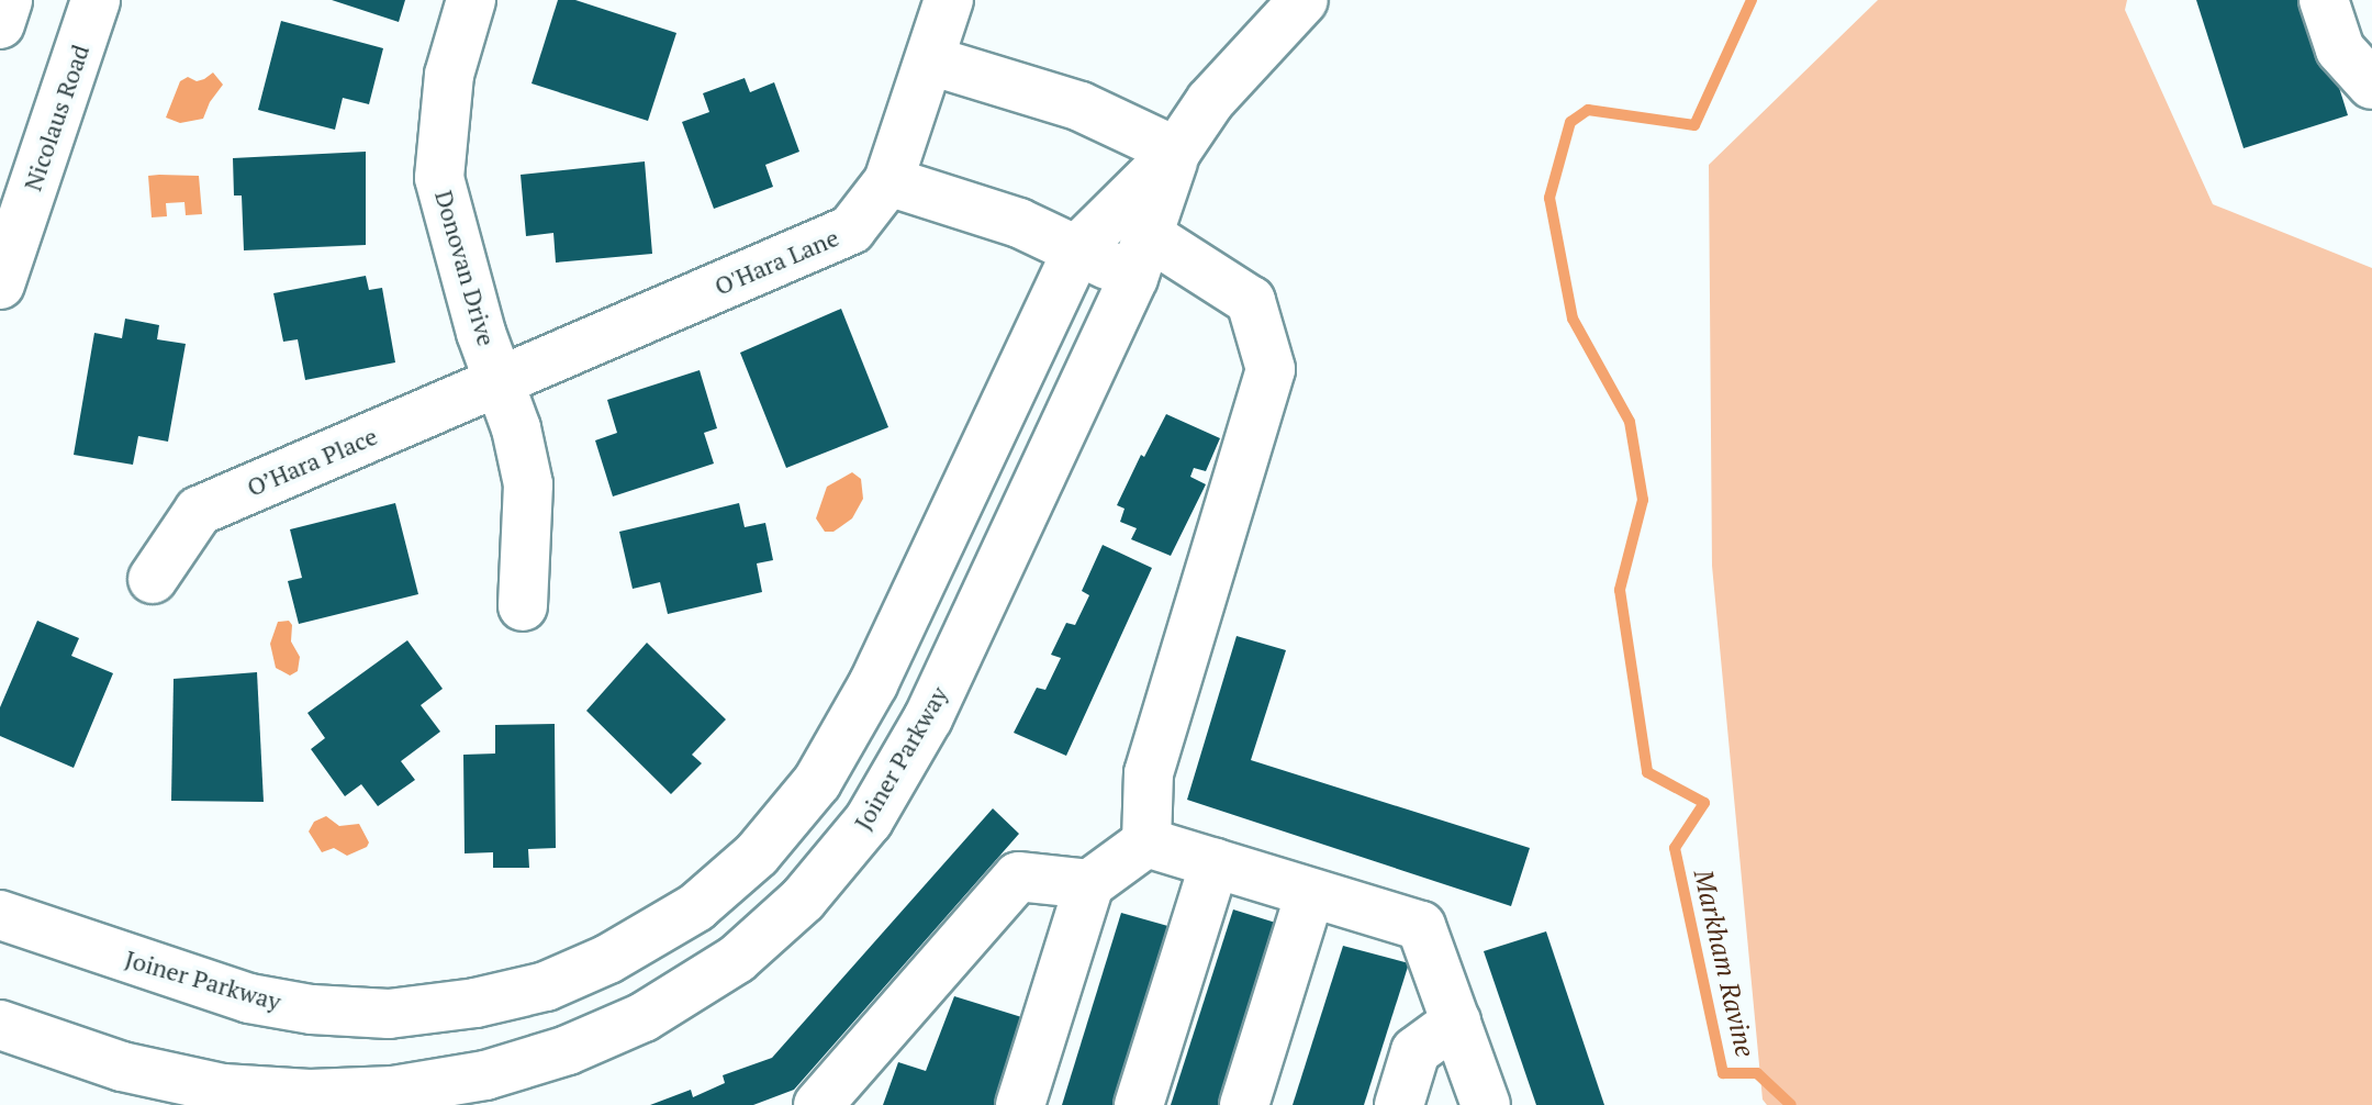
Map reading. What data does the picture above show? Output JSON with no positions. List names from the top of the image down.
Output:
{
  "streets": {
    "street": [
      "Nicolaus Road",
      "O'Hara Lane",
      "Donovan Drive",
      "O’Hara Place",
      "Joiner Parkway"
    ]
  },
  "crossings": [
    ["O'Hara Lane", "Donovan Drive"],
    ["O'Hara Lane", "O’Hara Place"],
    ["Donovan Drive", "O’Hara Place"]
  ],
  "water": ["Markham Ravine"]
}
